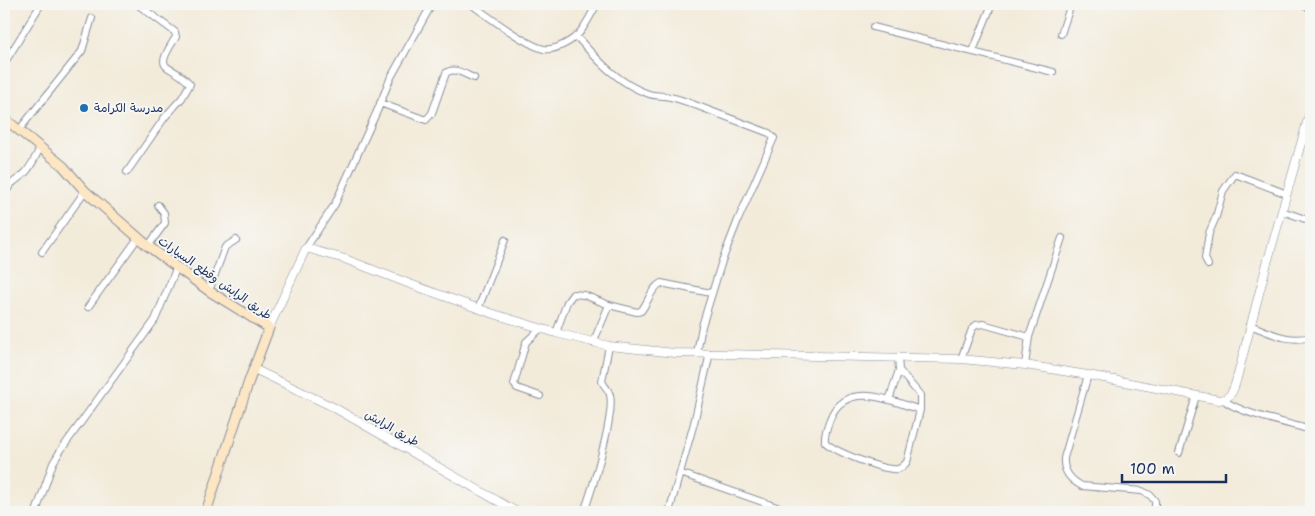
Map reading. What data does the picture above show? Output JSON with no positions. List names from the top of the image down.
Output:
{
  "streets": {
    "main road": ["طريق الرابش وقطع السيارات"],
    "street": ["طريق الرابش"]
  },
  "crossings": [
    ["طريق الرابش وقطع السيارات", "طريق الرابش"]
  ],
  "places": ["مدرسة الكرامة"],
  "scale_bar": "100 m"
}
